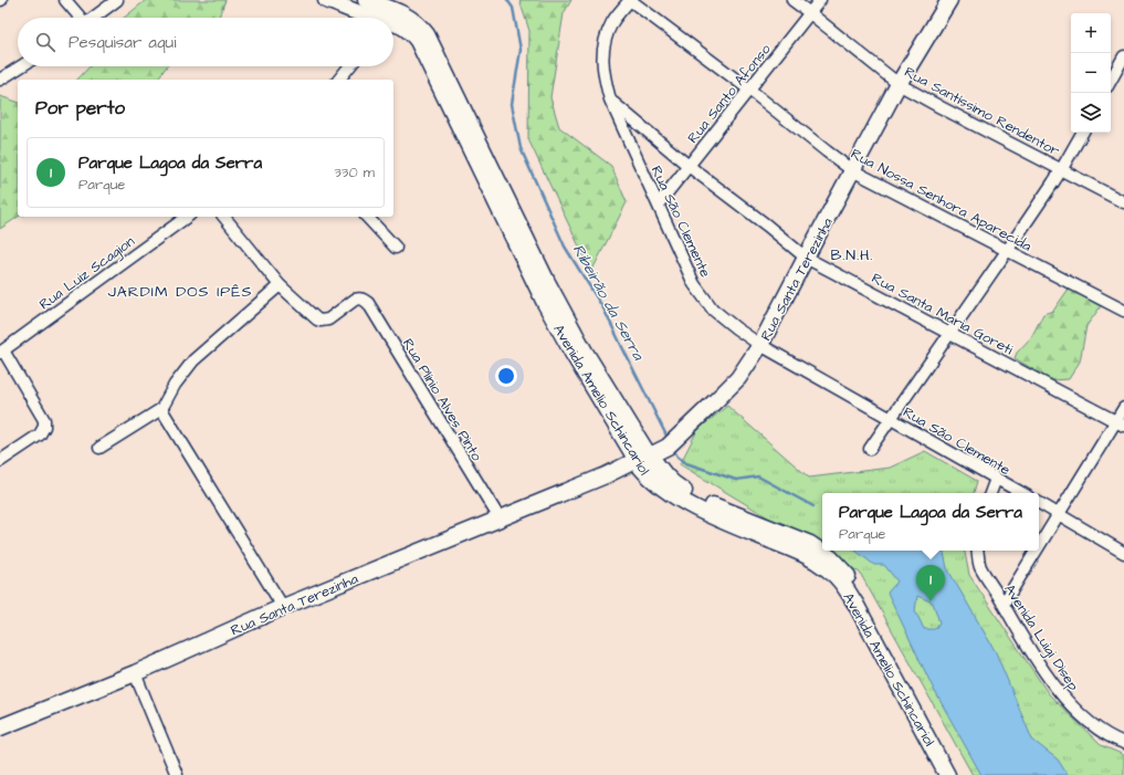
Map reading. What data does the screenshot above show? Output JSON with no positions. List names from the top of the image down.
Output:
{
  "streets": {
    "main road": ["Rua Santa Terezinha", "Avenida Amelio Schincariol"],
    "street": [
      "Rua Santo Afonso",
      "Rua Santíssimo Rendentor",
      "Rua Nossa Senhora Aparecida",
      "Rua São Clemente",
      "Rua Luiz Scagion",
      "Rua Santa Maria Goreti",
      "Rua Plínio Alves Pinto",
      "Avenida Luigi Disep"
    ]
  },
  "crossings": [
    ["Rua Santo Afonso", "Rua Santíssimo Rendentor"],
    ["Rua Santo Afonso", "Rua Nossa Senhora Aparecida"],
    ["Rua Santo Afonso", "Rua São Clemente"],
    ["Rua Santo Afonso", "Rua Santa Maria Goreti"],
    ["Rua Santíssimo Rendentor", "Rua Santa Terezinha"],
    ["Rua Nossa Senhora Aparecida", "Rua São Clemente"],
    ["Rua Nossa Senhora Aparecida", "Rua Santa Terezinha"],
    ["Rua São Clemente", "Rua Santa Terezinha"],
    ["Rua São Clemente", "Rua Santa Maria Goreti"],
    ["Rua Santa Terezinha", "Rua Santa Maria Goreti"],
    ["Rua Santa Terezinha", "Rua Plínio Alves Pinto"],
    ["Rua Santa Terezinha", "Avenida Amelio Schincariol"]
  ],
  "districts": ["B.N.H.", "JARDIM DOS IPÊS"],
  "water": ["Ribeirão da Serra"],
  "page": {
    "map_buttons": ["+", "−"],
    "search": "Pesquisar aqui",
    "heading": "Por perto",
    "list": [
      {
        "mark": "1",
        "name": "Parque Lagoa da Serra",
        "note": "Parque",
        "value": "330 m"
      }
    ],
    "popup": ["Parque Lagoa da Serra", "Parque"],
    "pins": "1"
  }
}
